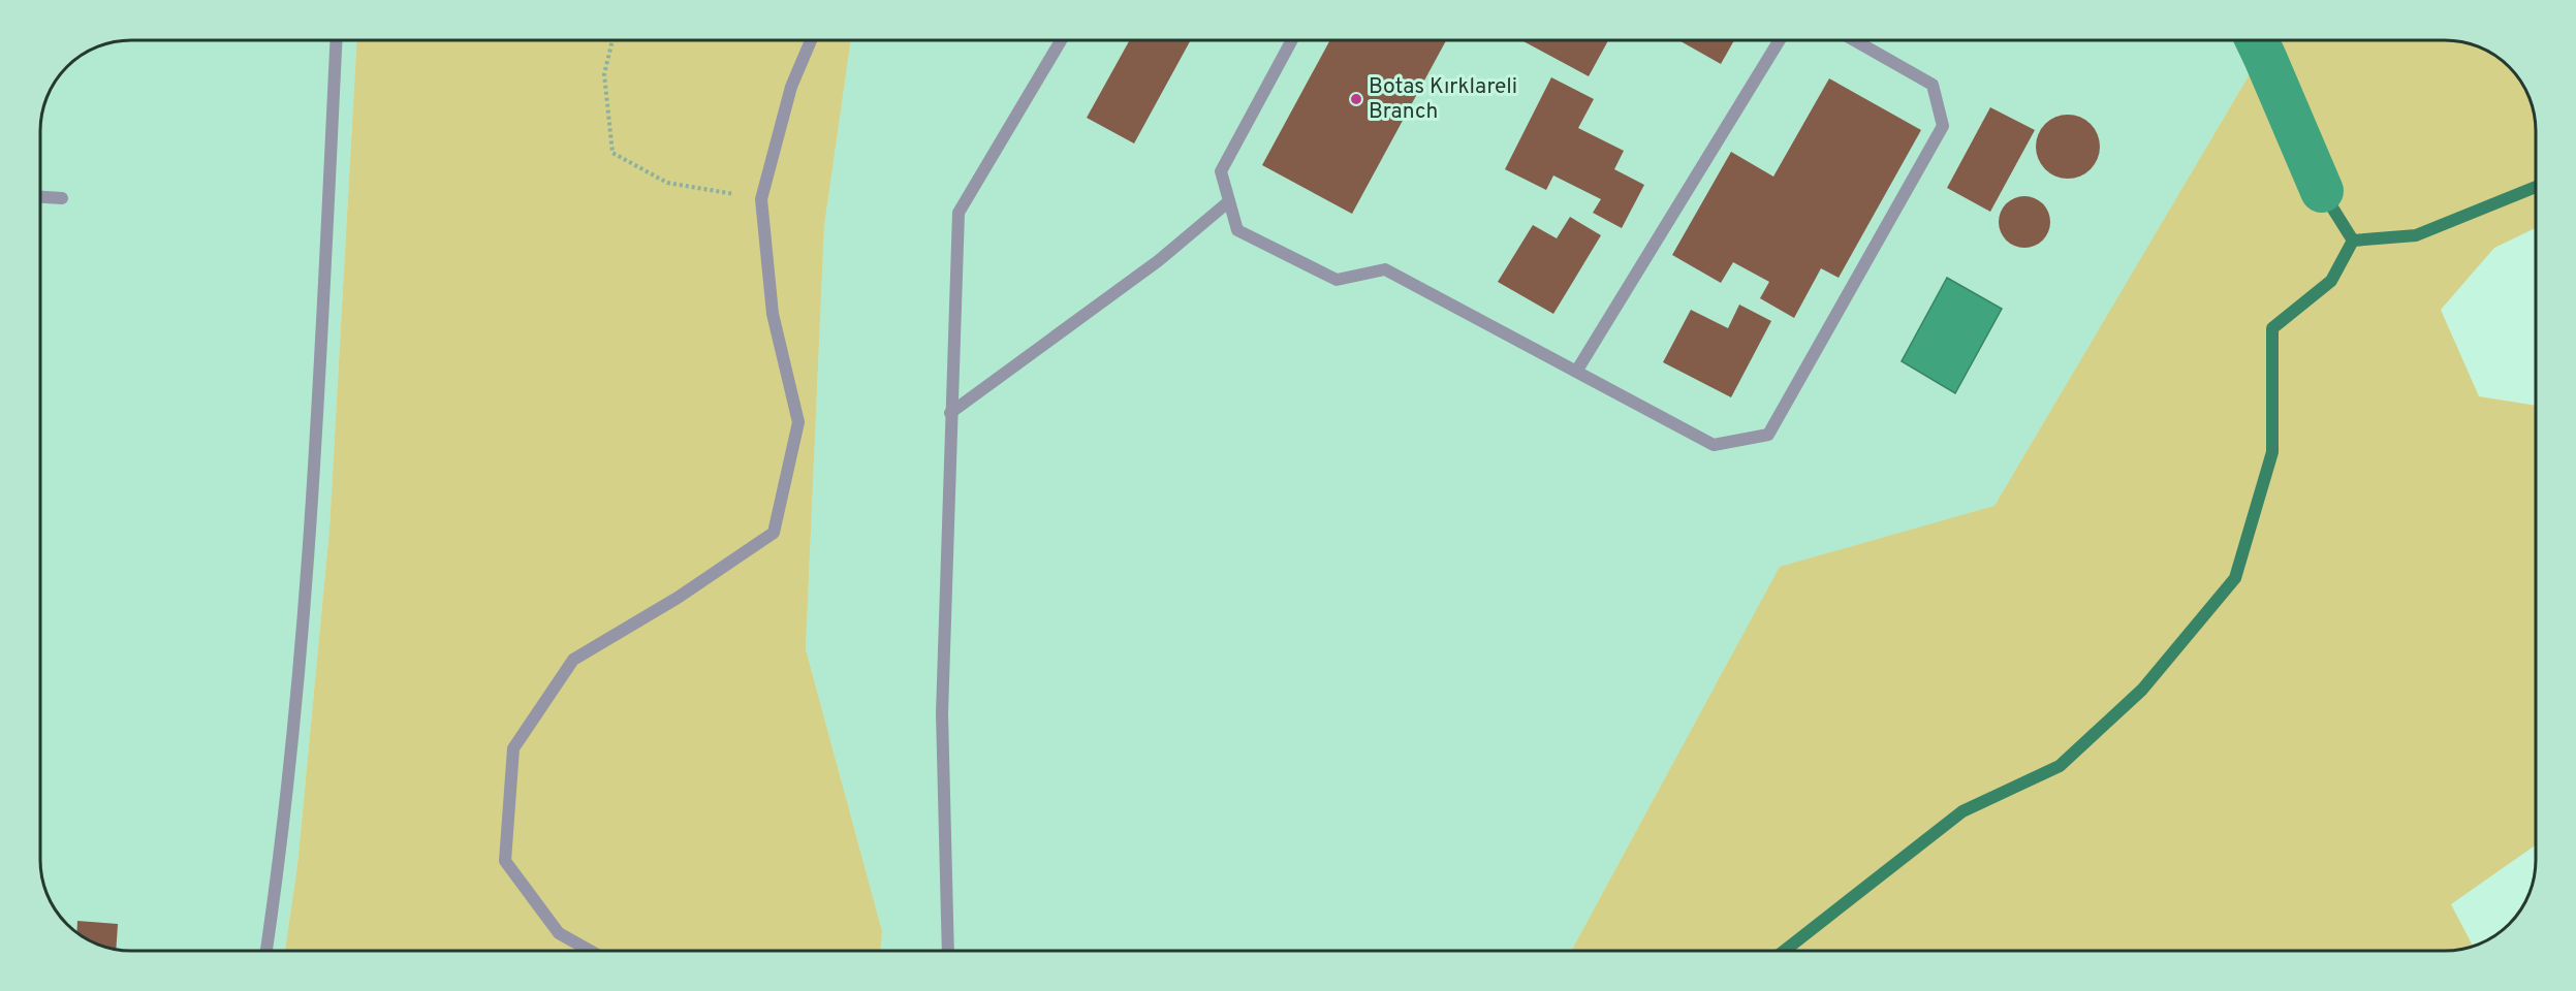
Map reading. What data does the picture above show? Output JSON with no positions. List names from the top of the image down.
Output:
{
  "places": ["Botas Kırklareli Branch"]
}
